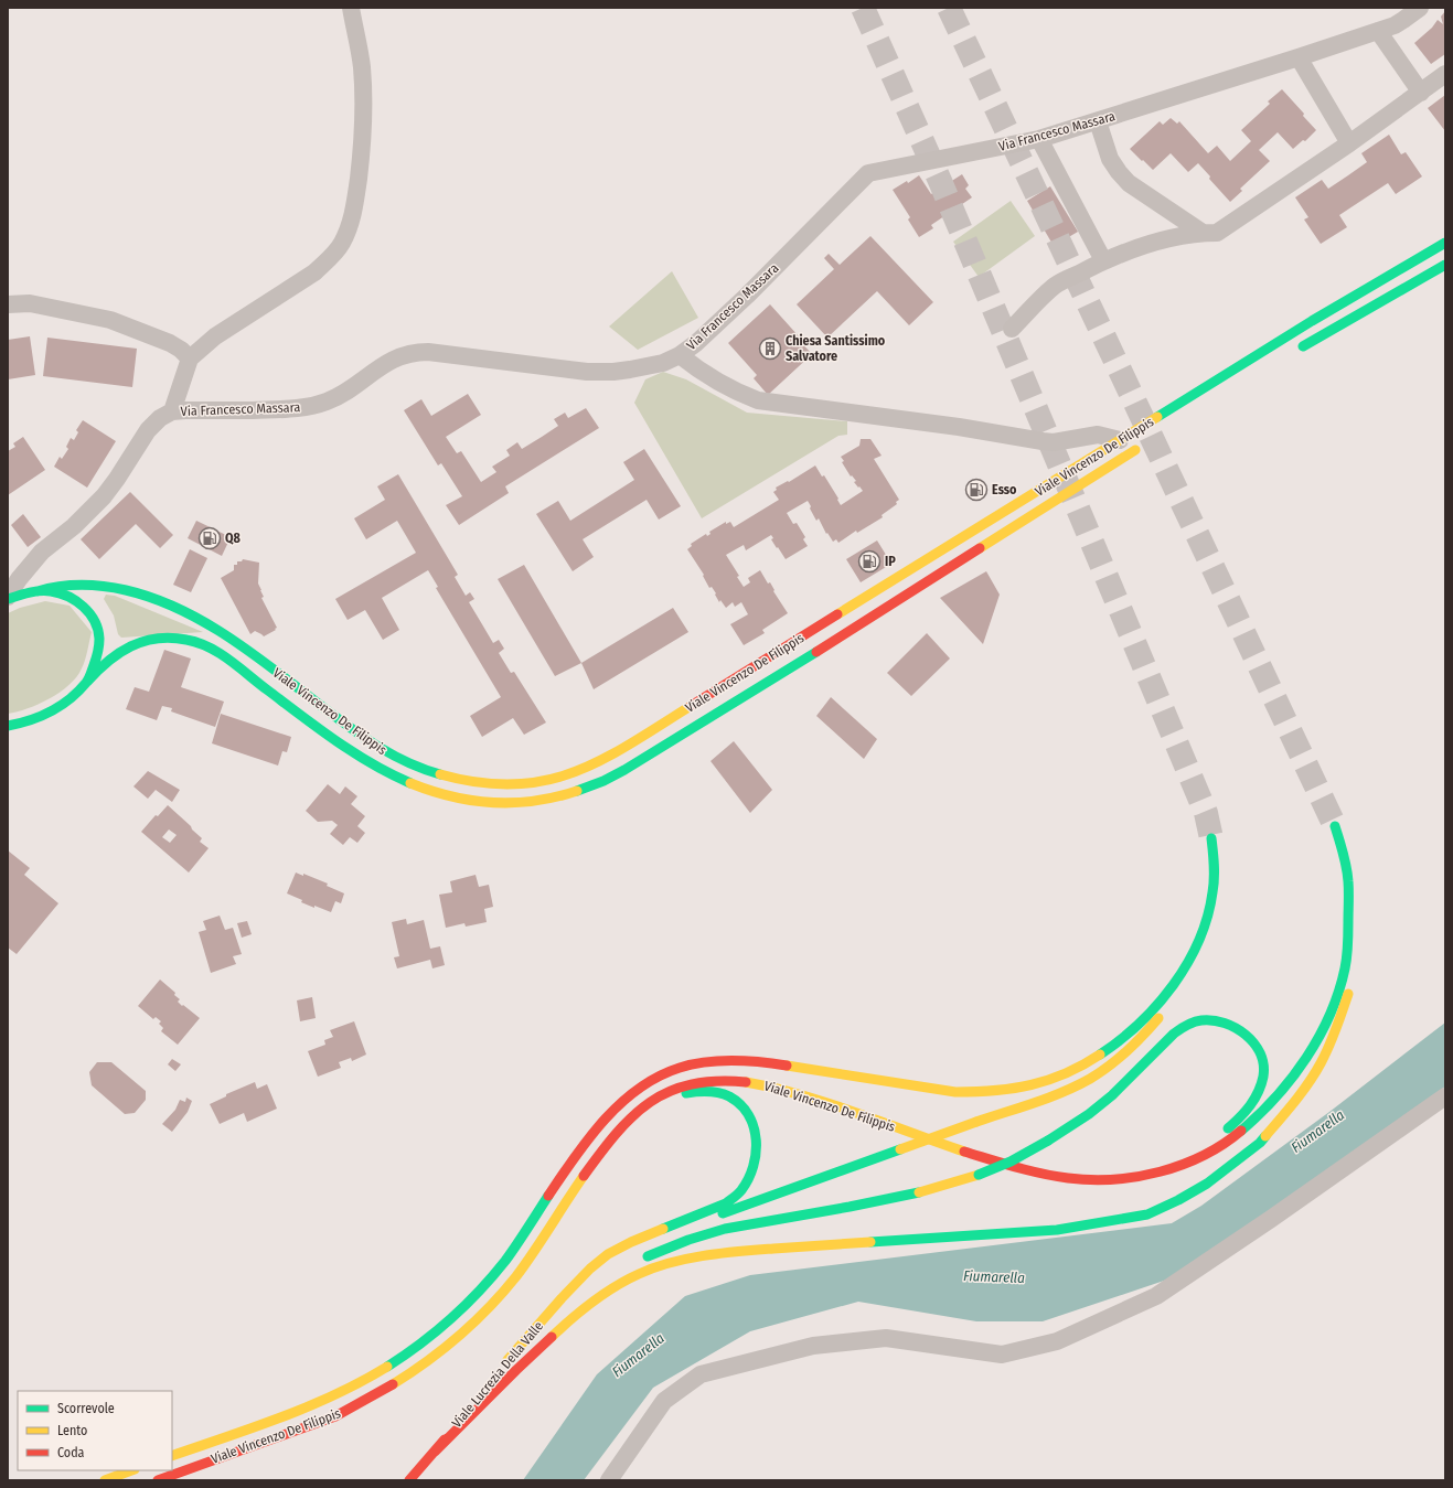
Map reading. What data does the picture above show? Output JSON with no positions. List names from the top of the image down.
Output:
{
  "streets": {
    "main road": ["Viale Vincenzo De Filippis", "Viale Lucrezia Della Valle"],
    "street": ["Via Francesco Massara"]
  },
  "crossings": [
    ["Via Francesco Massara", "Viale Vincenzo De Filippis"]
  ],
  "water": ["Fiumarella"],
  "places": {
    "building": ["Chiesa Santissimo Salvatore"],
    "fuel station": ["Esso", "Q8", "IP"]
  },
  "legend": ["Scorrevole", "Lento", "Coda"]
}
